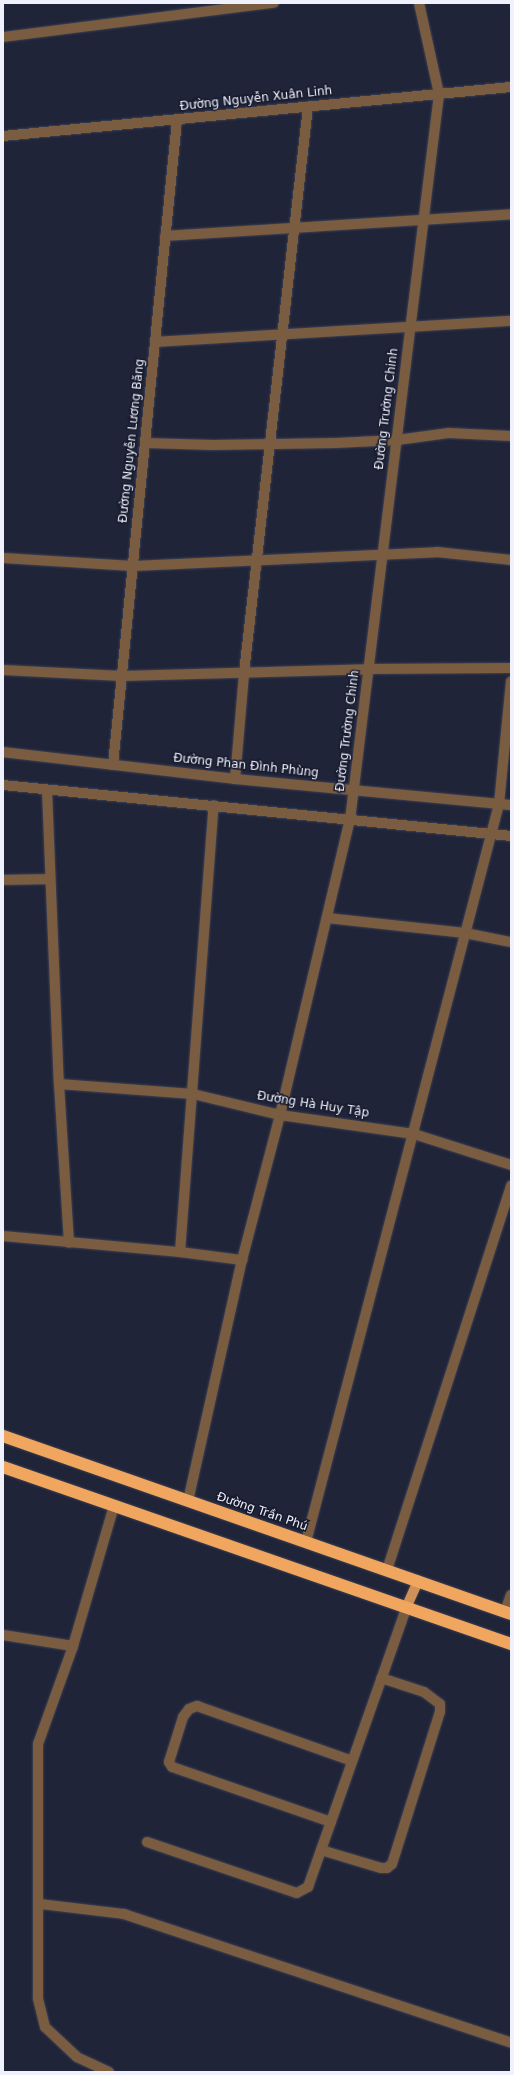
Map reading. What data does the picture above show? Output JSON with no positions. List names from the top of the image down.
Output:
{
  "streets": {
    "highway": ["Đường Trần Phú"],
    "street": [
      "Đường Nguyễn Xuân Linh",
      "Đường Trường Chinh",
      "Đường Nguyễn Lương Băng",
      "Đường Phan Đình Phùng",
      "Đường Hà Huy Tập"
    ]
  },
  "crossings": [
    ["Đường Nguyễn Xuân Linh", "Đường Trường Chinh"],
    ["Đường Nguyễn Xuân Linh", "Đường Nguyễn Lương Băng"],
    ["Đường Trường Chinh", "Đường Phan Đình Phùng"],
    ["Đường Trường Chinh", "Đường Hà Huy Tập"],
    ["Đường Trường Chinh", "Đường Trần Phú"],
    ["Đường Nguyễn Lương Băng", "Đường Phan Đình Phùng"]
  ]
}
